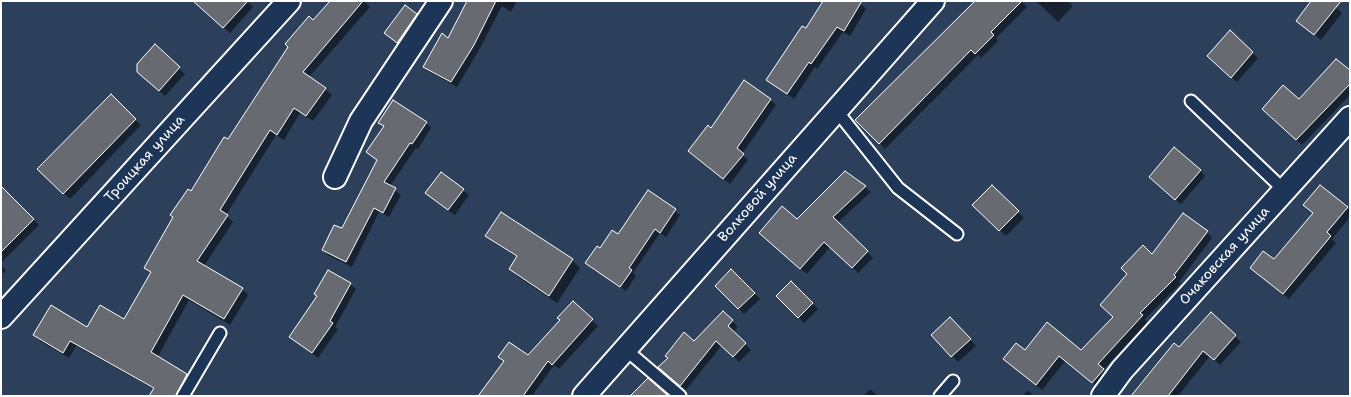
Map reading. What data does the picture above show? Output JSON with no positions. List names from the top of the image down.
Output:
{
  "streets": {
    "street": ["Троицкая улица", "Волковой улица", "Очаковская улица"]
  }
}
